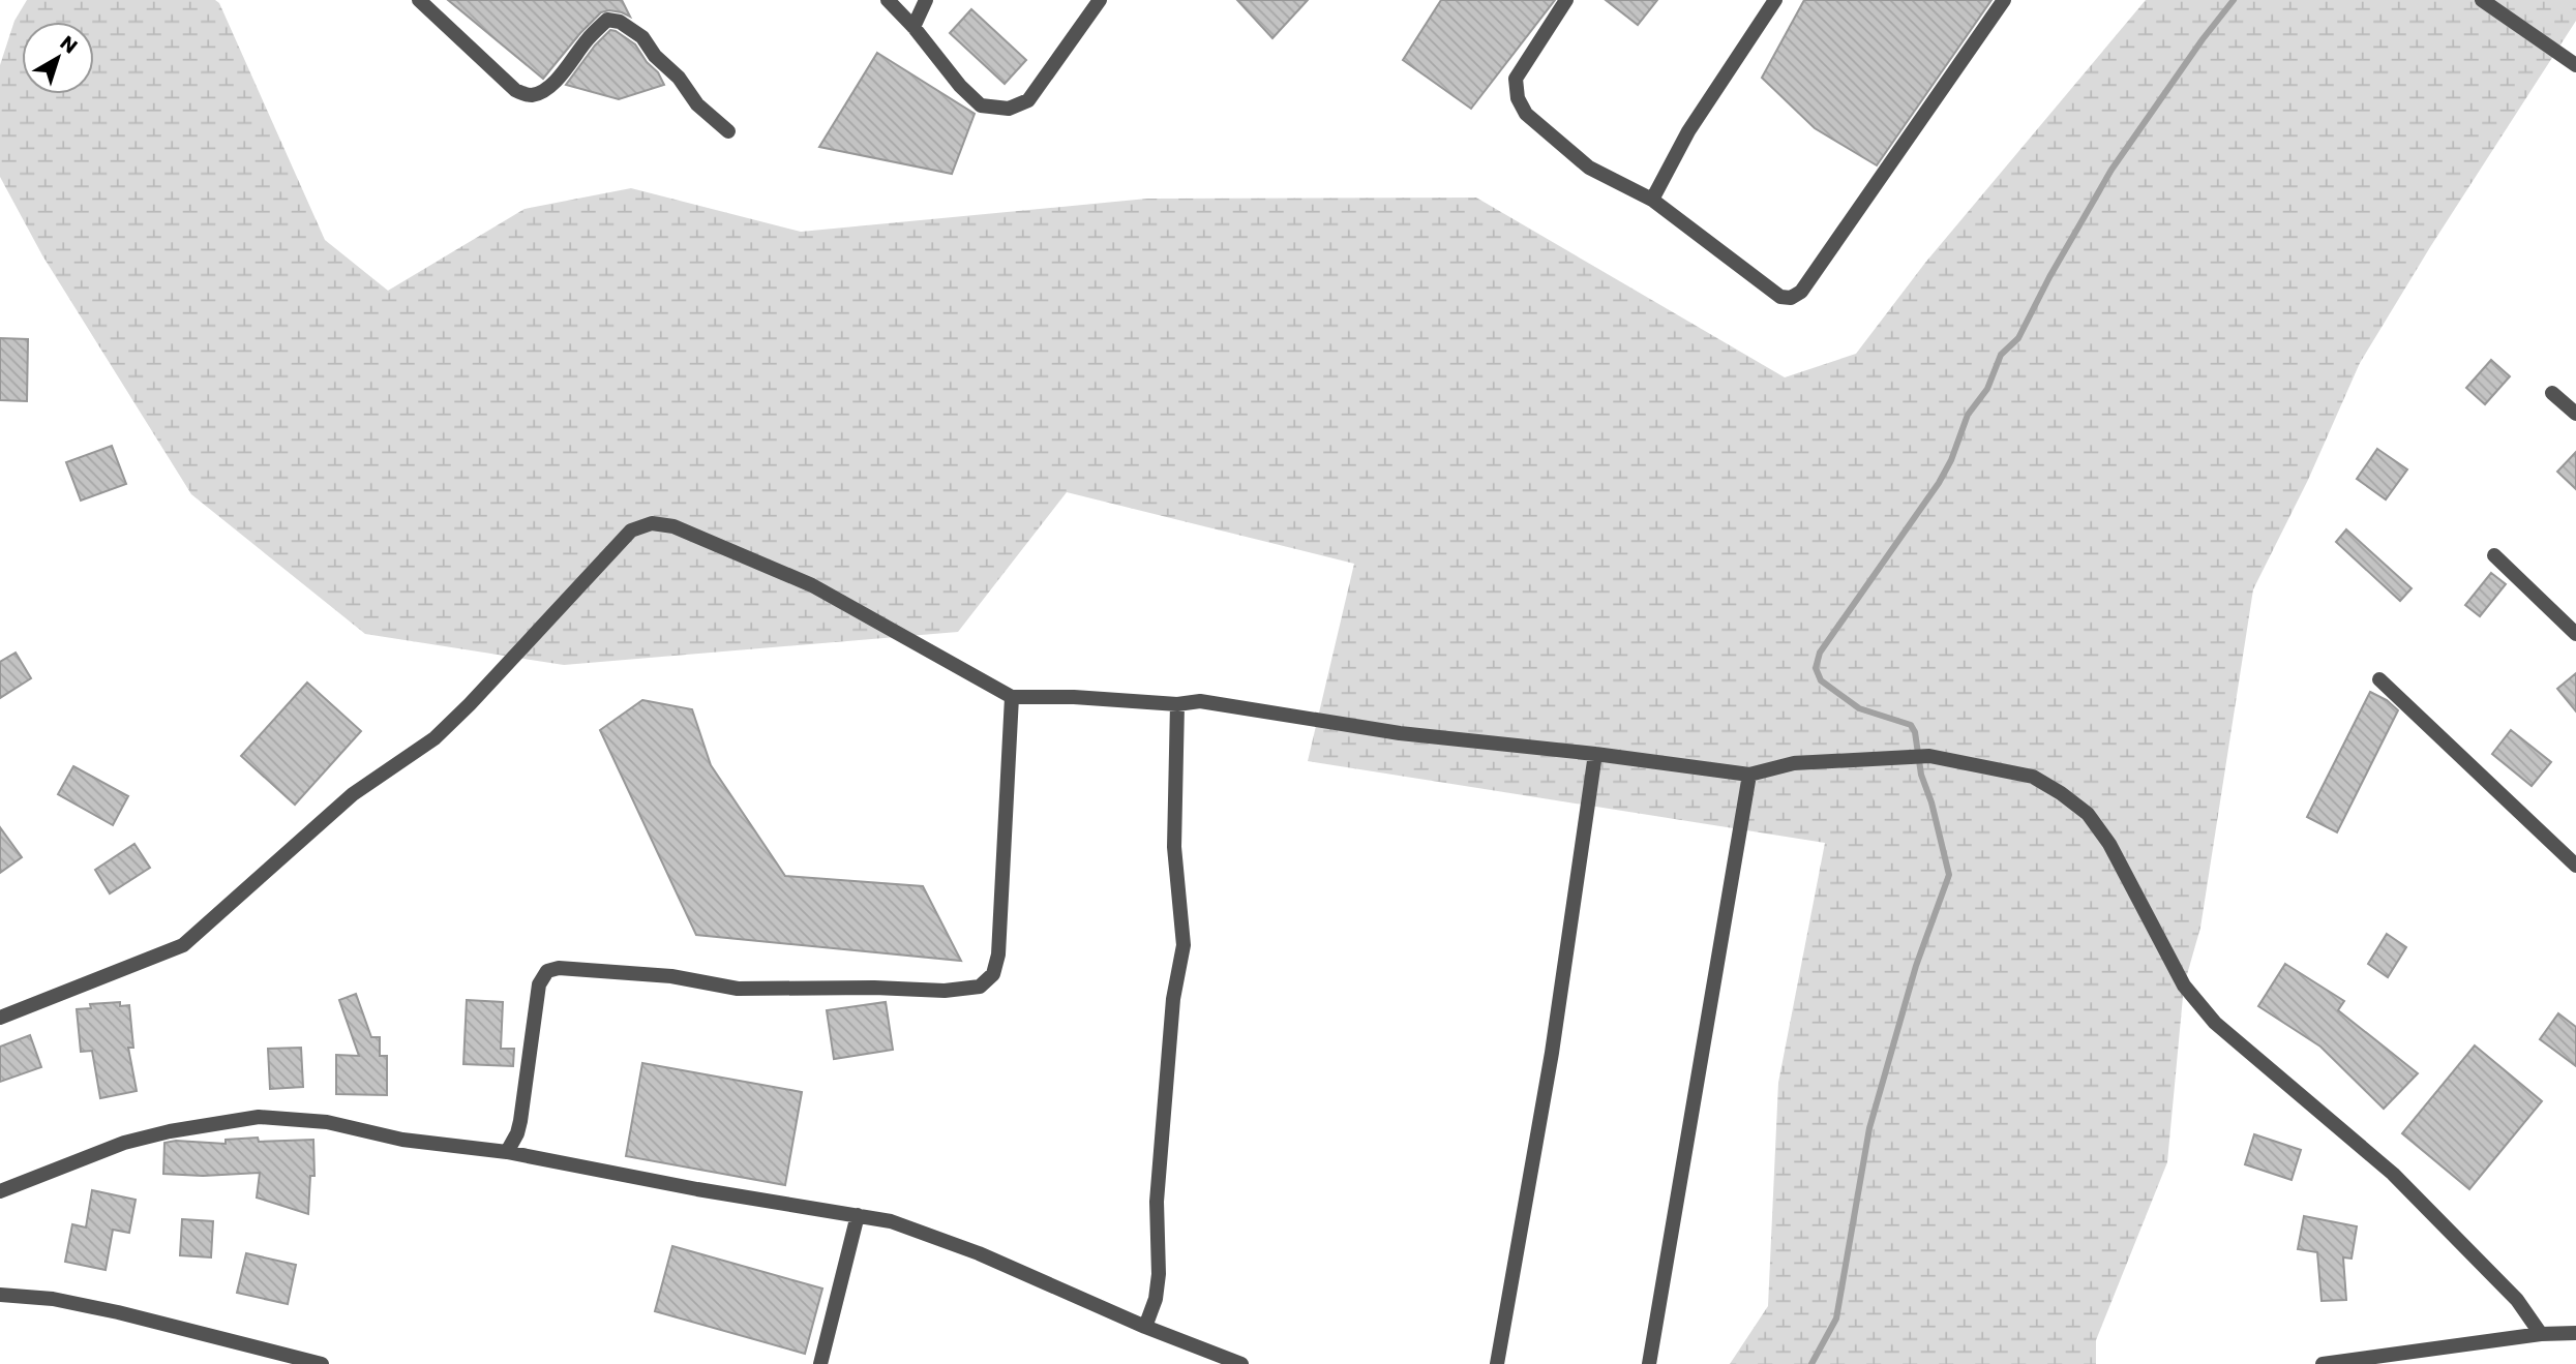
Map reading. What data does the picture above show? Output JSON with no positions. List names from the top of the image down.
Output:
{
  "north": "top right"
}
